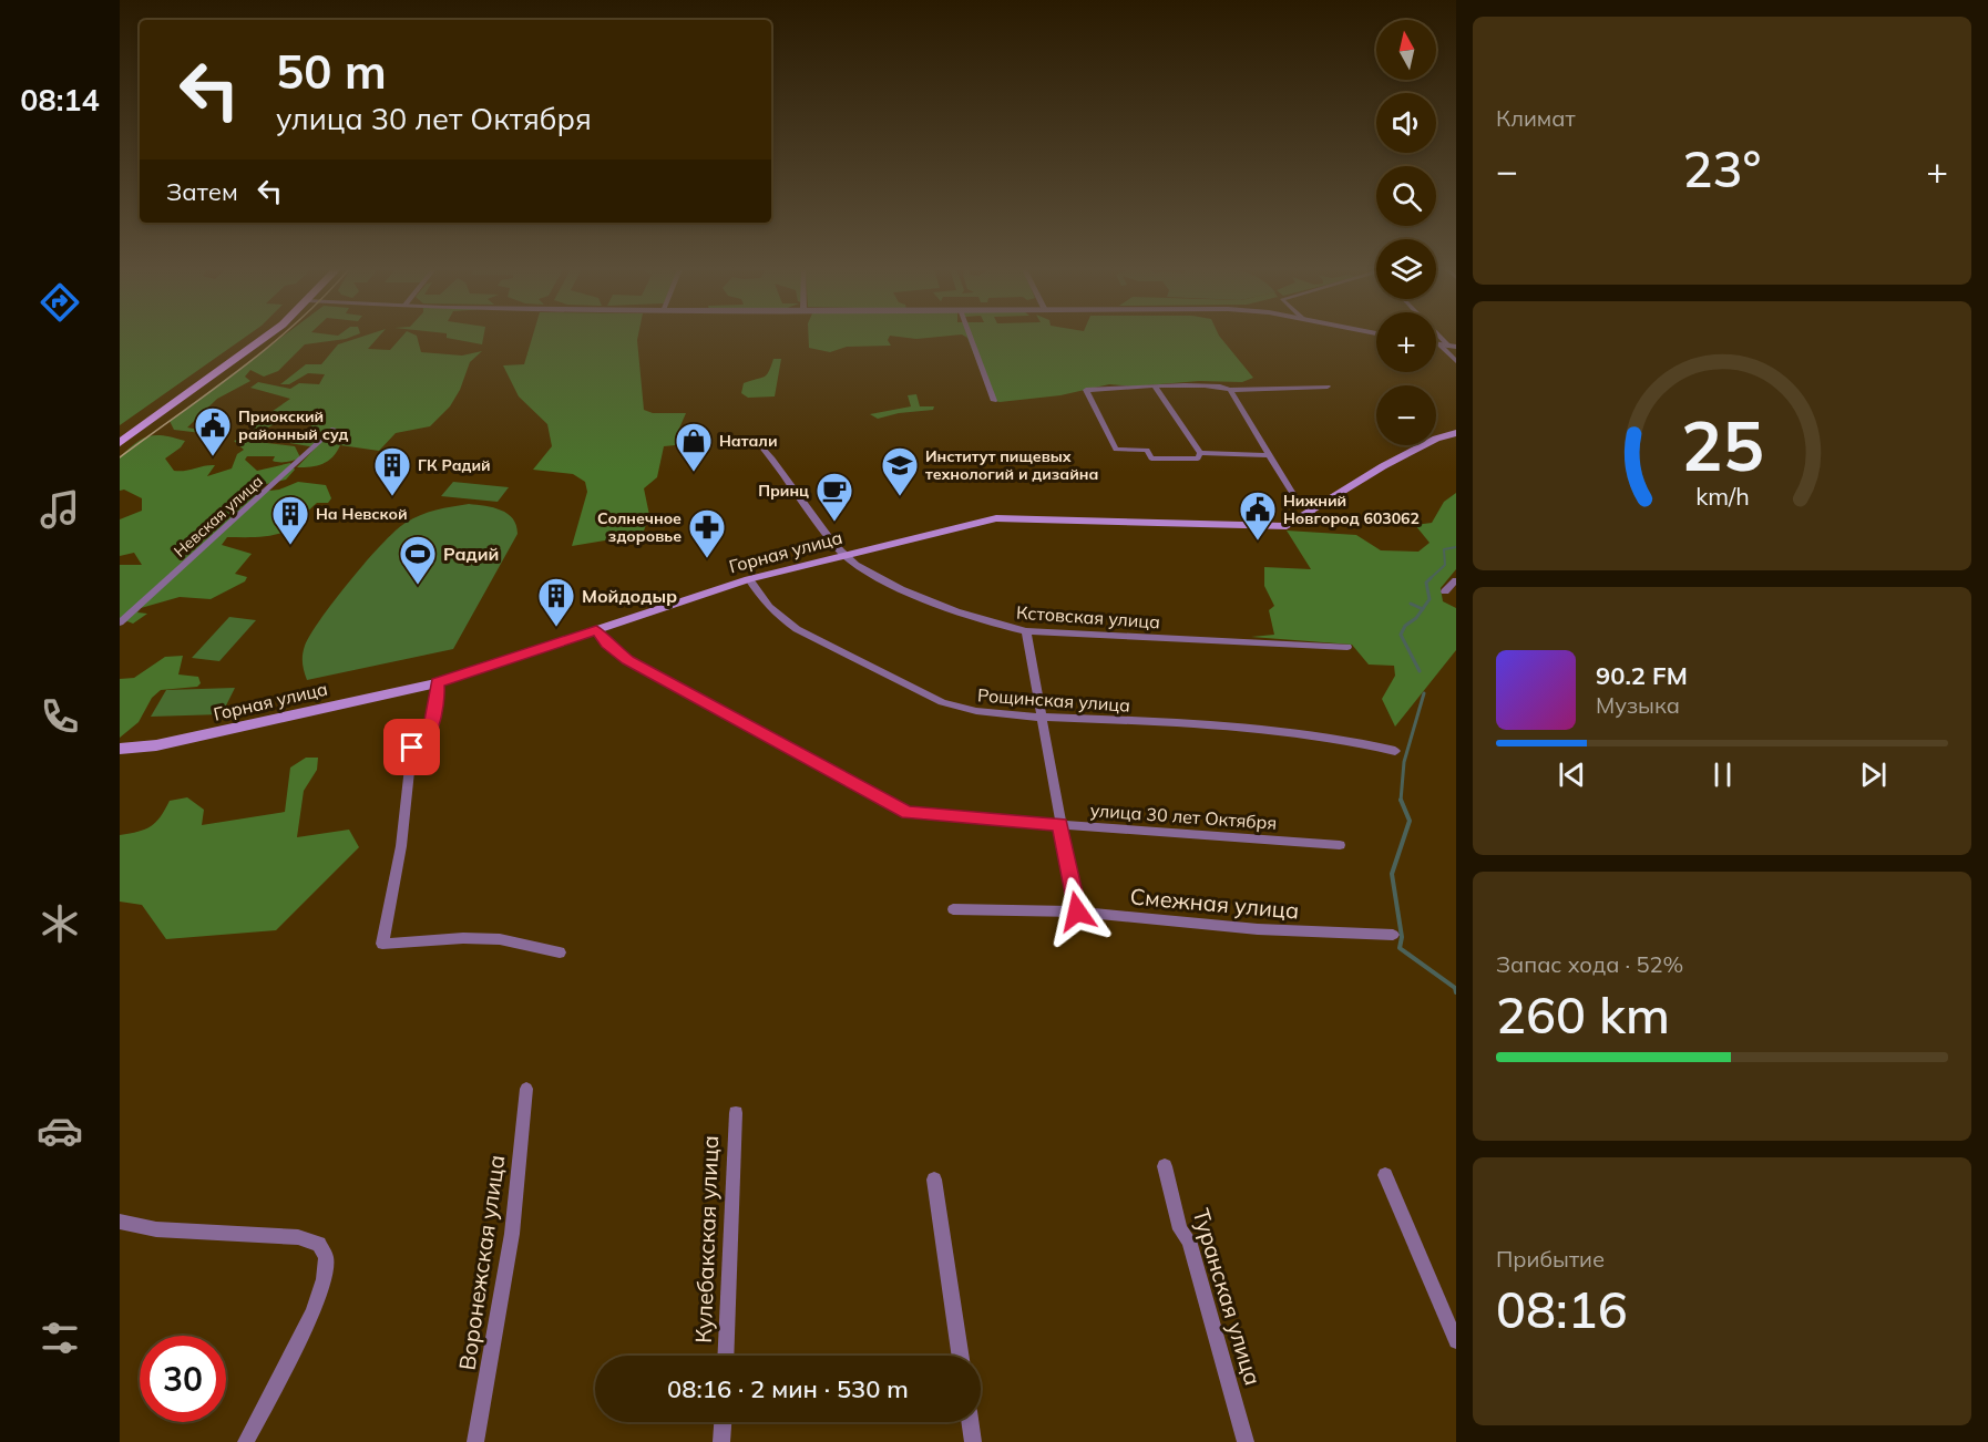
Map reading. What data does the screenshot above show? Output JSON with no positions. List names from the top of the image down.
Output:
{
  "streets": {
    "main road": ["Горная улица"],
    "street": [
      "Невская улица",
      "Кстовская улица",
      "Рощинская улица",
      "улица 30 лет Октября",
      "Смежная улица",
      "Кулебакская улица",
      "Воронежская улица",
      "Туранская улица"
    ]
  },
  "crossings": [
    ["Горная улица", "Кстовская улица"],
    ["Горная улица", "Рощинская улица"],
    ["Горная улица", "улица 30 лет Октября"]
  ],
  "places": {
    "public building": ["Приокский районный суд", "Нижний Новгород 603062"],
    "shop": ["Натали"],
    "building": ["ГК Радий", "На Невской", "Мойдодыр"],
    "school or university": ["Институт пищевых технологий и дизайна"],
    "cafe": ["Принц"],
    "pharmacy": ["Солнечное здоровье"],
    "sports": ["Радий"]
  },
  "north": "top",
  "page": {
    "tabs": "08:14",
    "tile": [
      "Климат",
      ["Запас хода · 52%", "260 km"],
      ["Прибытие", "08:16"]
    ],
    "map_buttons": ["+", "−"],
    "turn": ["50 m", "улица 30 лет Октября"],
    "heat": ["−", "23°", "+"],
    "then": "Затем",
    "song": ["90.2 FM", "Музыка"],
    "limit": "30",
    "trip": "08:16 · 2 мин · 530 m",
    "gauge": ["25", "km/h"]
  }
}
